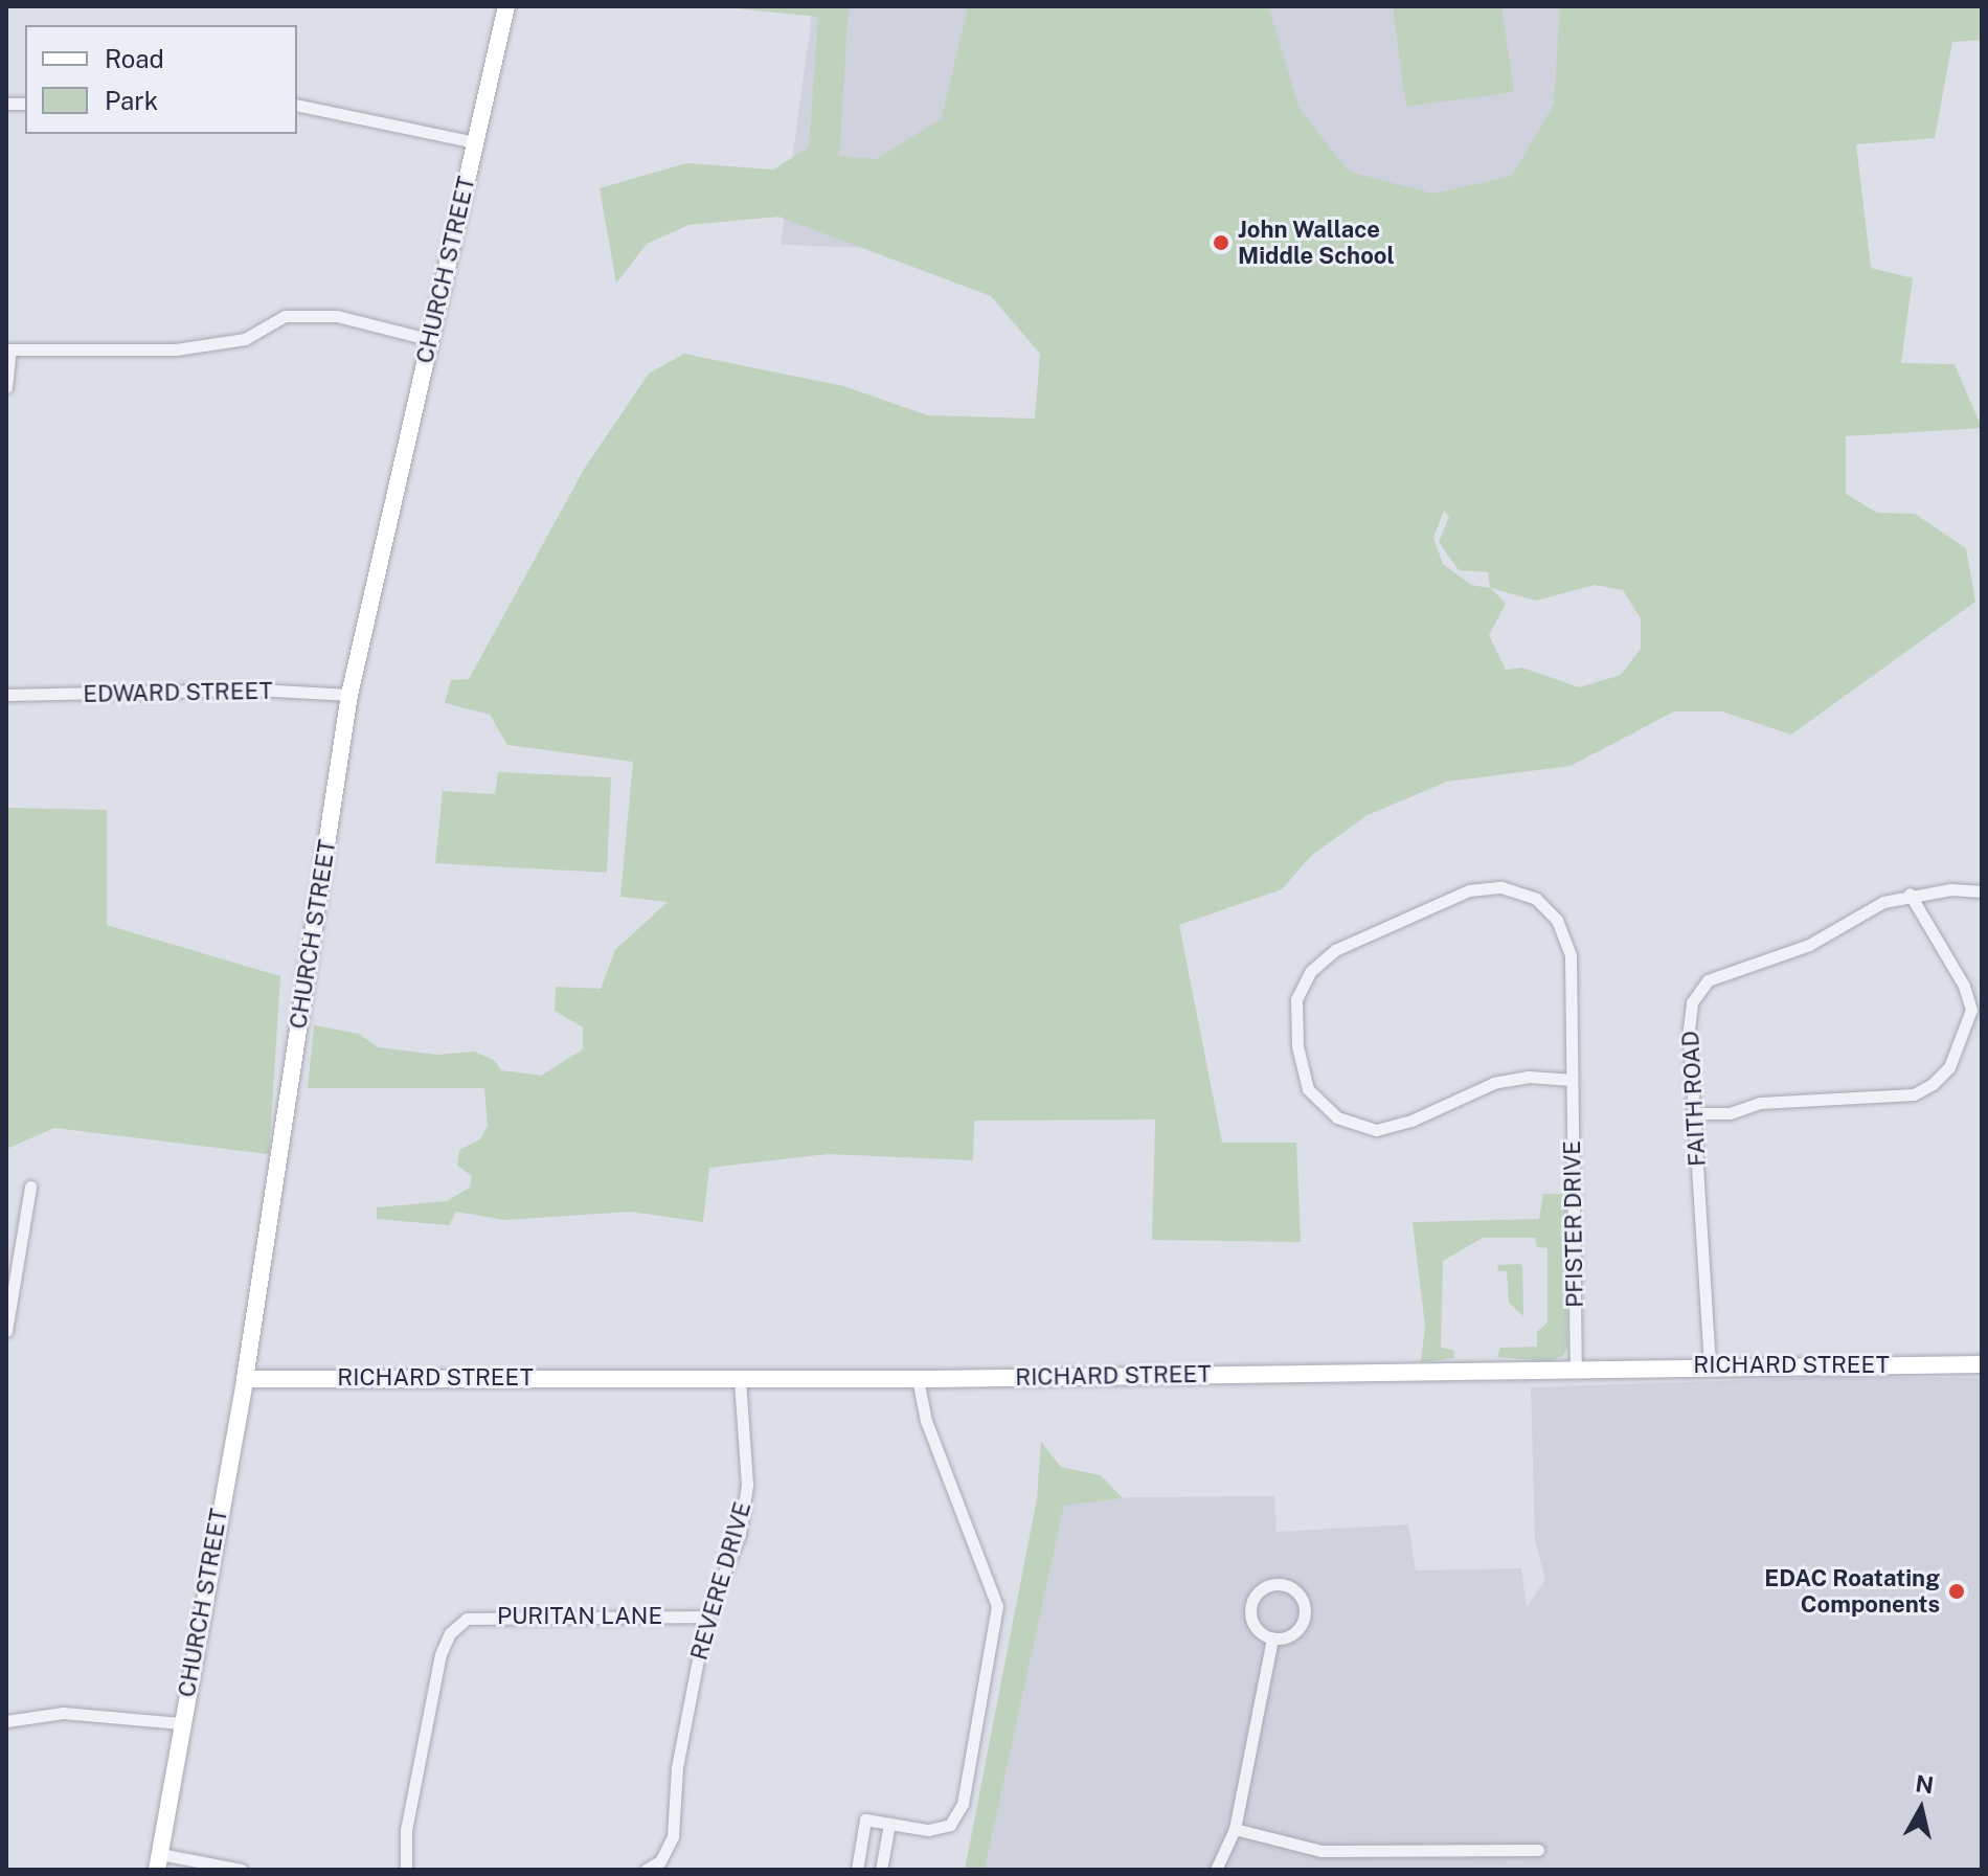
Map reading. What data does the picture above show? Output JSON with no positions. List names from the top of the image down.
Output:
{
  "streets": {
    "street": [
      "CHURCH STREET",
      "EDWARD STREET",
      "FAITH ROAD",
      "PFISTER DRIVE",
      "RICHARD STREET",
      "REVERE DRIVE",
      "PURITAN LANE"
    ]
  },
  "crossings": [
    ["CHURCH STREET", "EDWARD STREET"],
    ["CHURCH STREET", "RICHARD STREET"],
    ["FAITH ROAD", "RICHARD STREET"],
    ["PFISTER DRIVE", "RICHARD STREET"],
    ["RICHARD STREET", "REVERE DRIVE"],
    ["REVERE DRIVE", "PURITAN LANE"]
  ],
  "places": ["John Wallace Middle School", "EDAC Roatating Components"],
  "legend": ["Road", "Park"],
  "north": "top"
}
